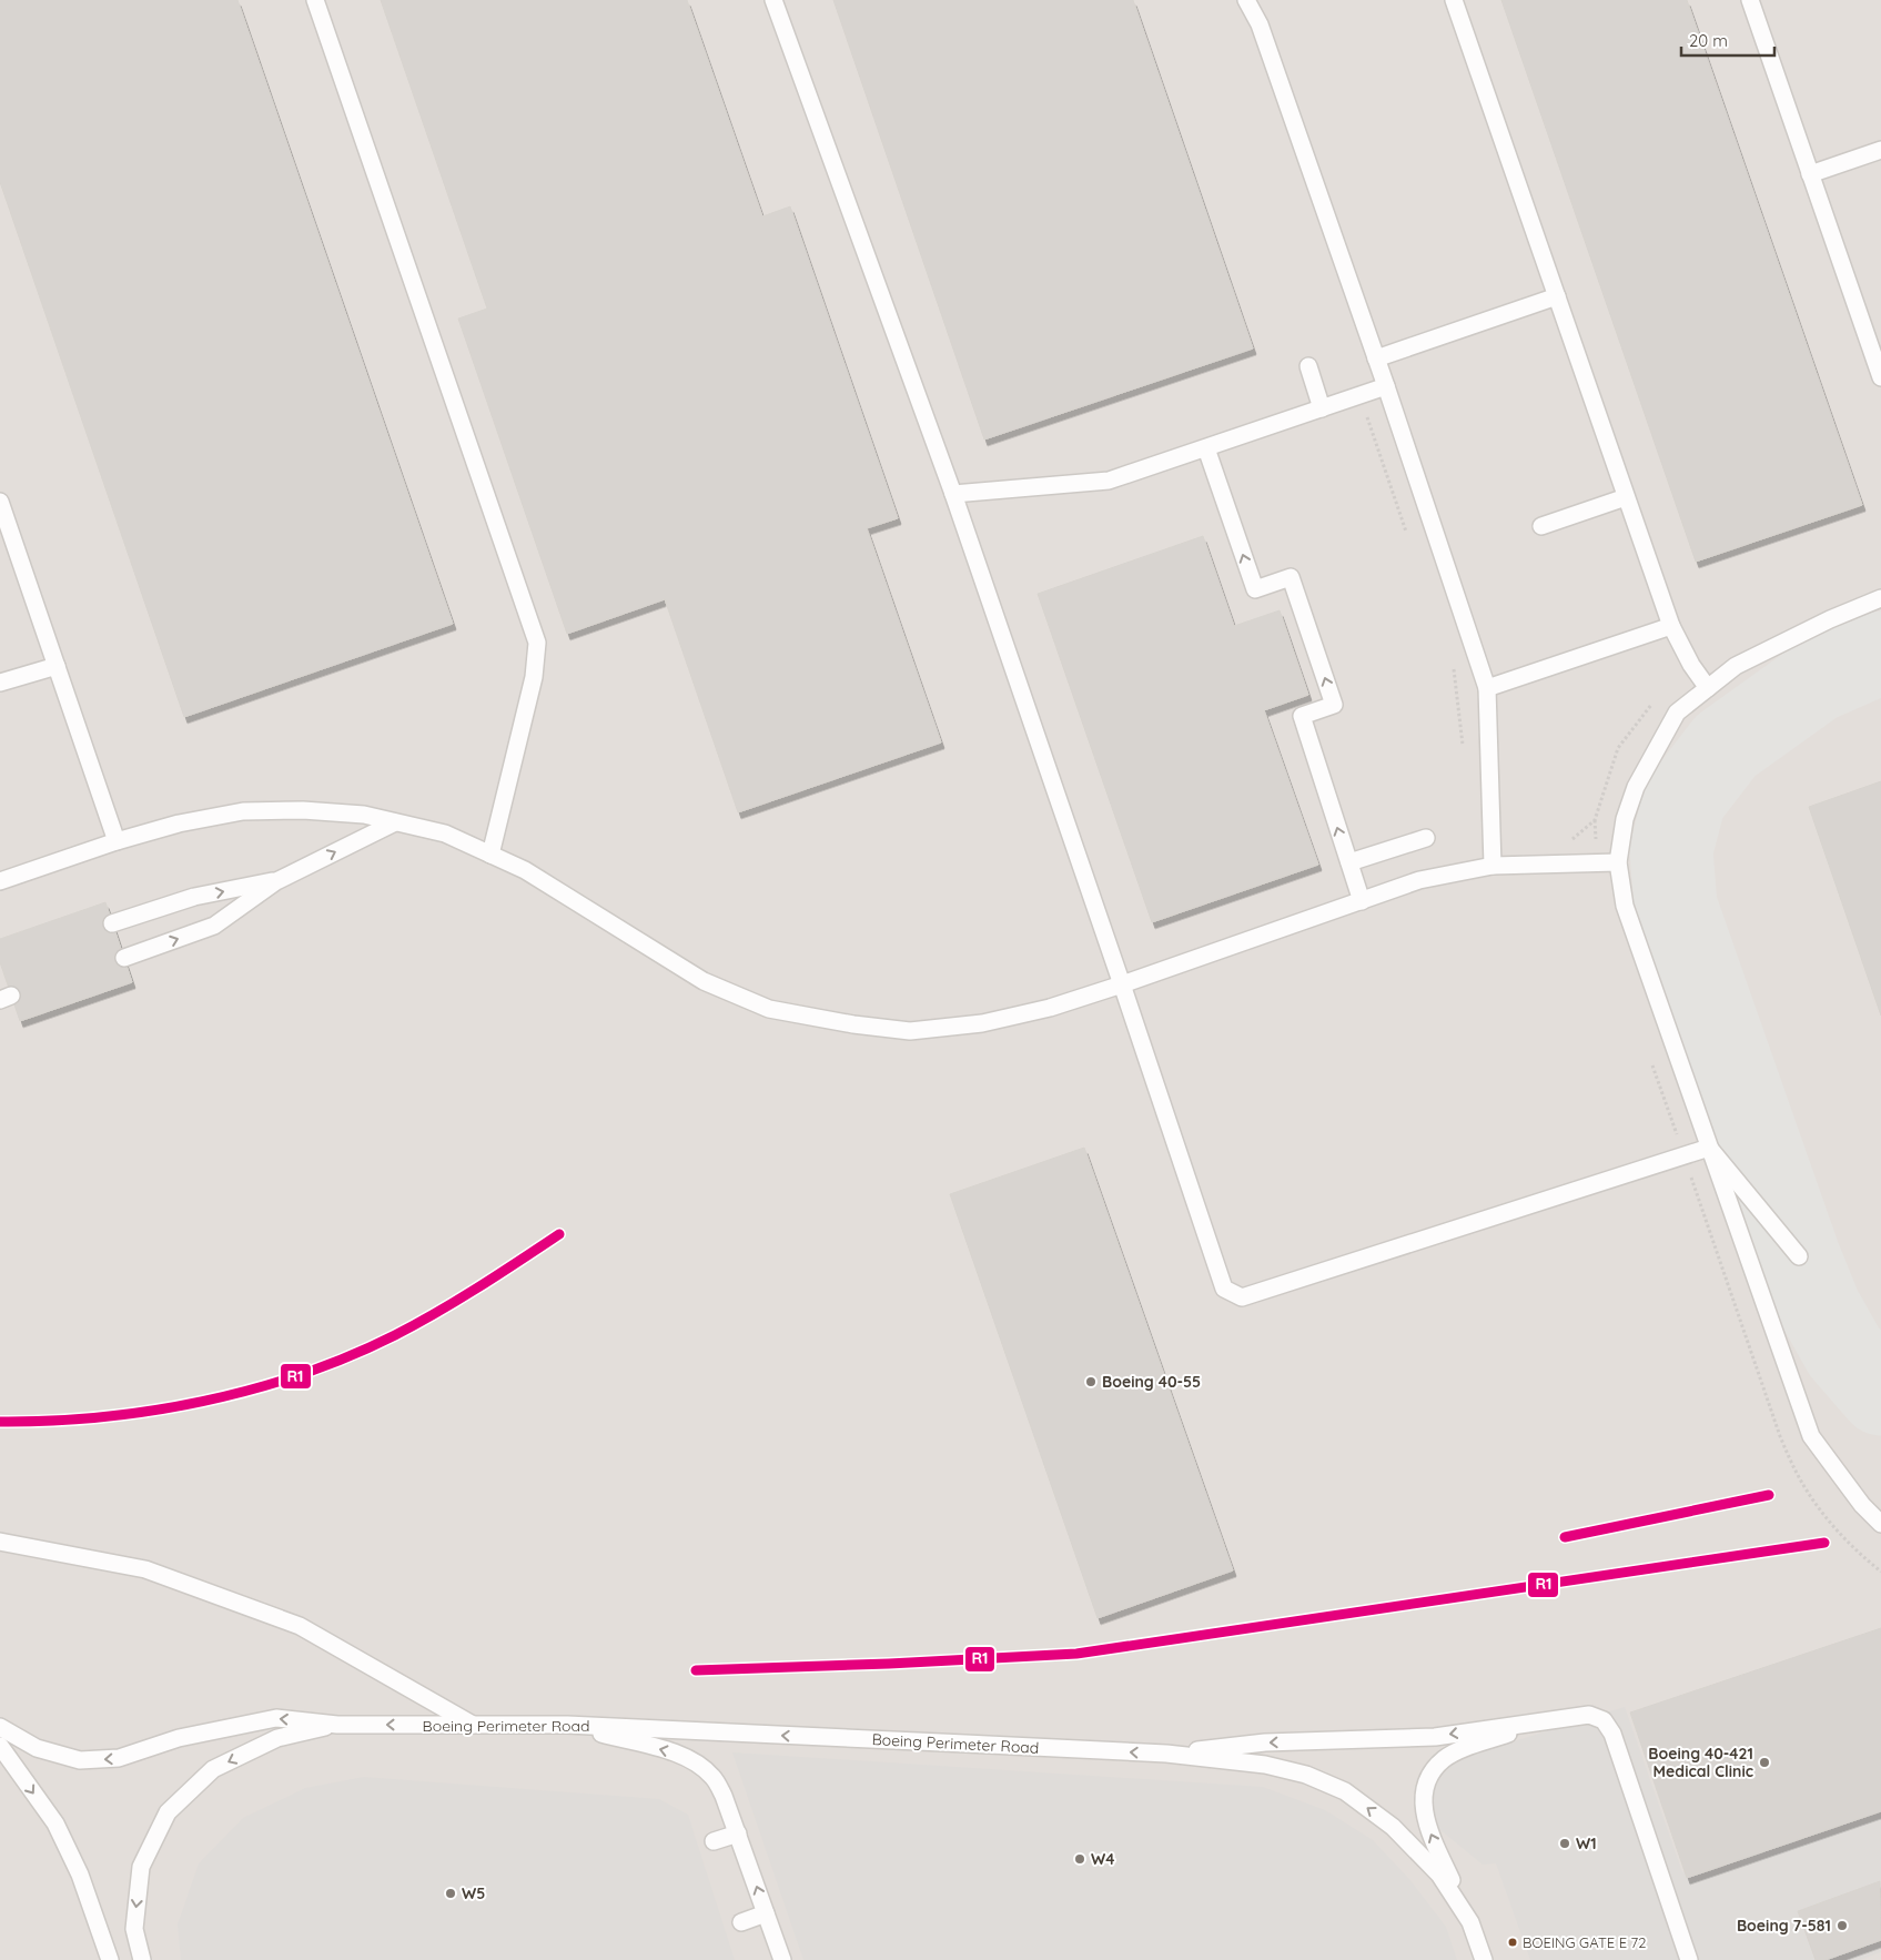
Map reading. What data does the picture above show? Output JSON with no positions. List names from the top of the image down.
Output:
{
  "streets": {
    "lane": ["Boeing Perimeter Road"]
  },
  "places": [
    "Boeing 40-55",
    "Boeing 40-421 Medical Clinic",
    "W1",
    "W4",
    "W5",
    "Boeing 7-581",
    "BOEING GATE E 72"
  ],
  "lines": ["transit line R1"],
  "scale_bar": "20 m"
}
